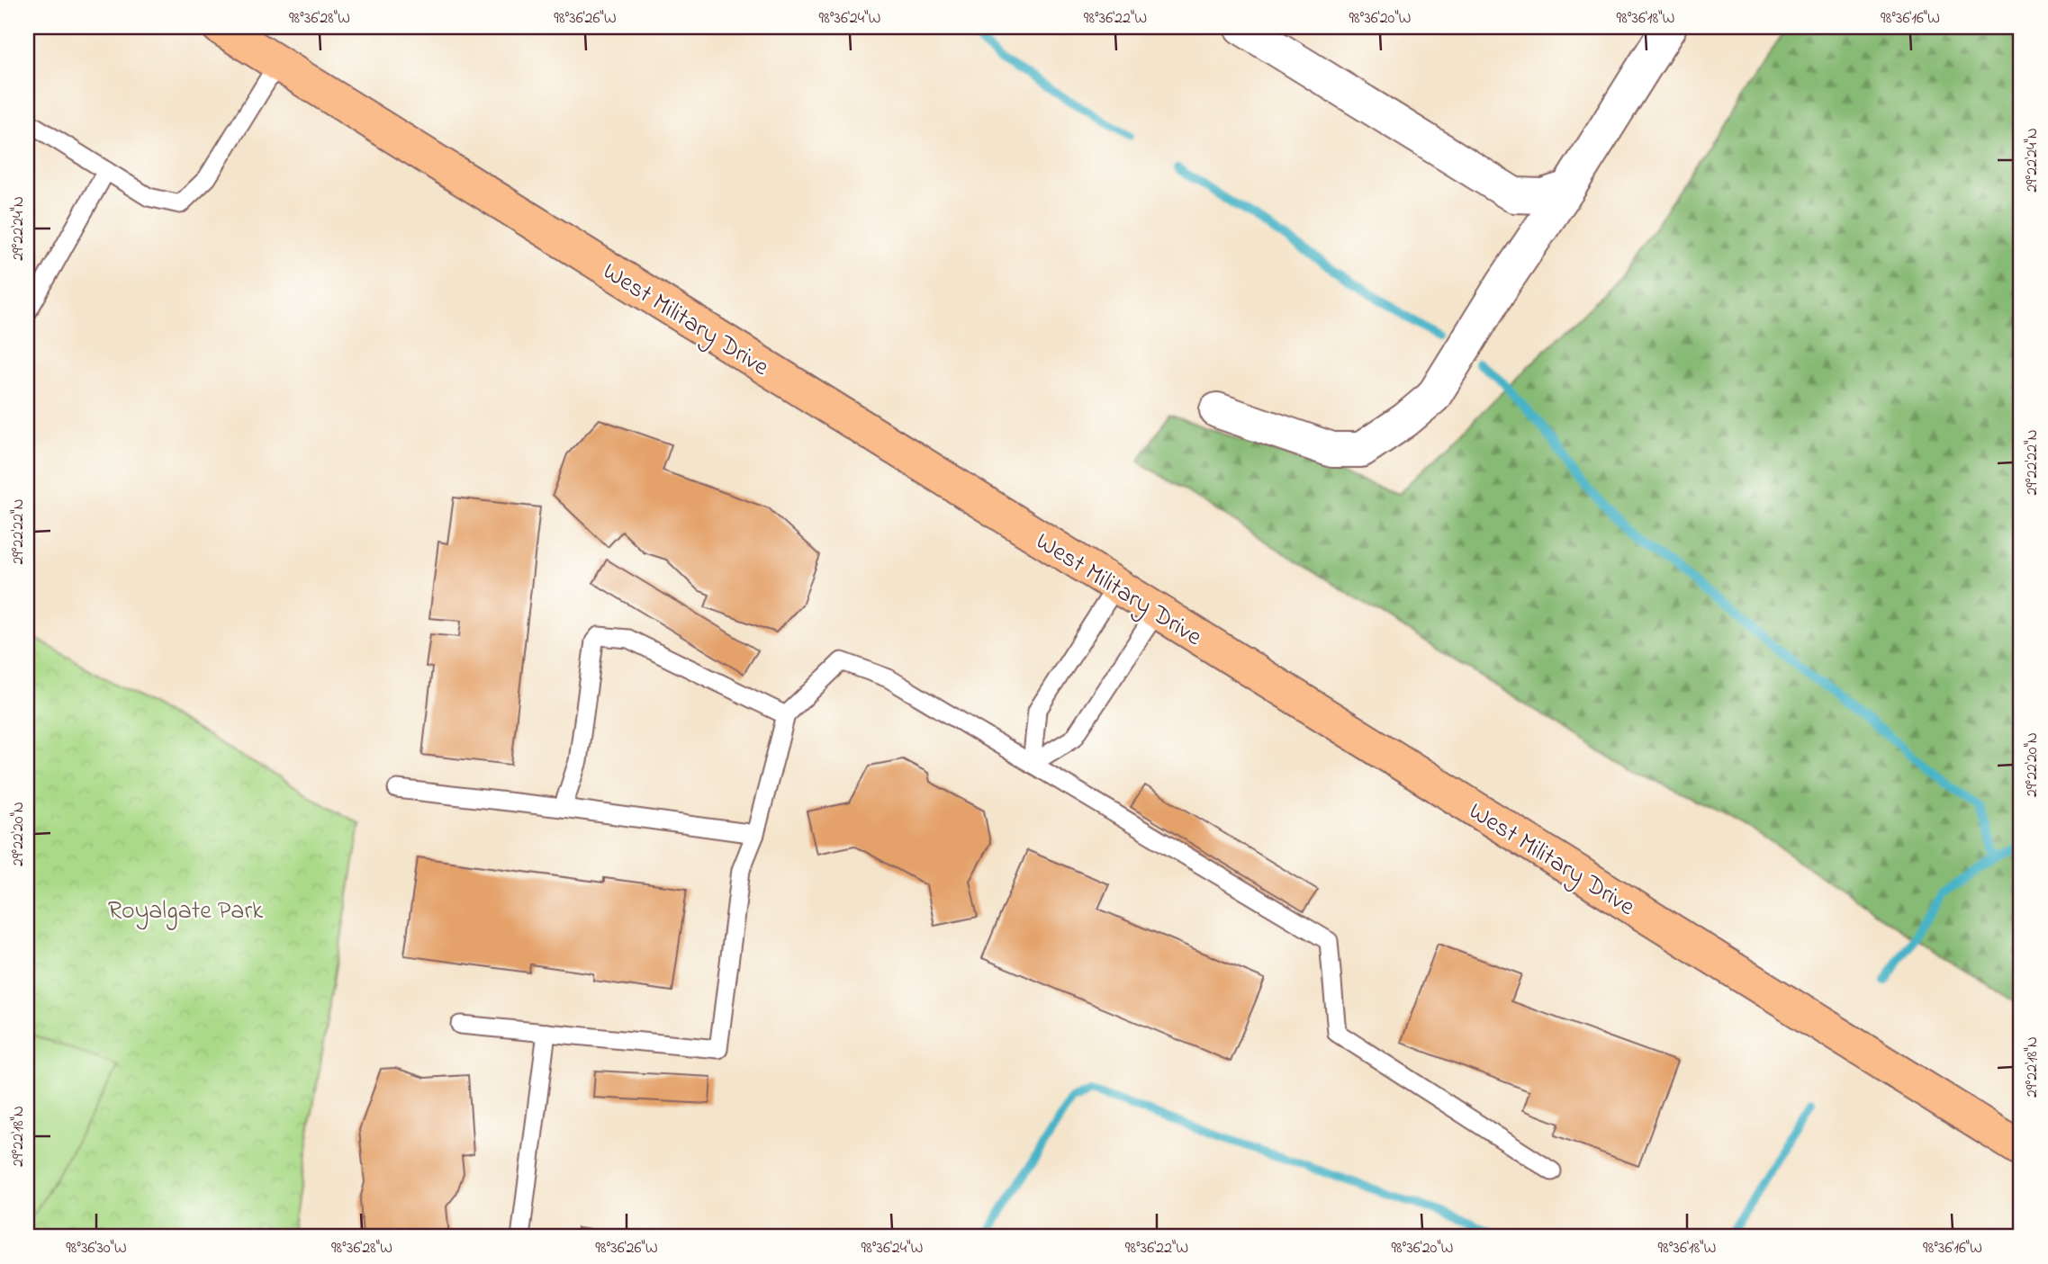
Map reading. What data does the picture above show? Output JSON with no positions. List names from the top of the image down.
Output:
{
  "streets": {
    "main road": ["West Military Drive"]
  },
  "parks": ["Royalgate Park"],
  "coordinates": [
    "98°36'28\"W",
    "98°36'26\"W",
    "98°36'24\"W",
    "98°36'22\"W",
    "98°36'20\"W",
    "98°36'18\"W",
    "98°36'16\"W",
    "29°22'24\"N",
    "29°22'22\"N",
    "29°22'20\"N",
    "29°22'18\"N",
    "98°36'30\"W"
  ]
}
